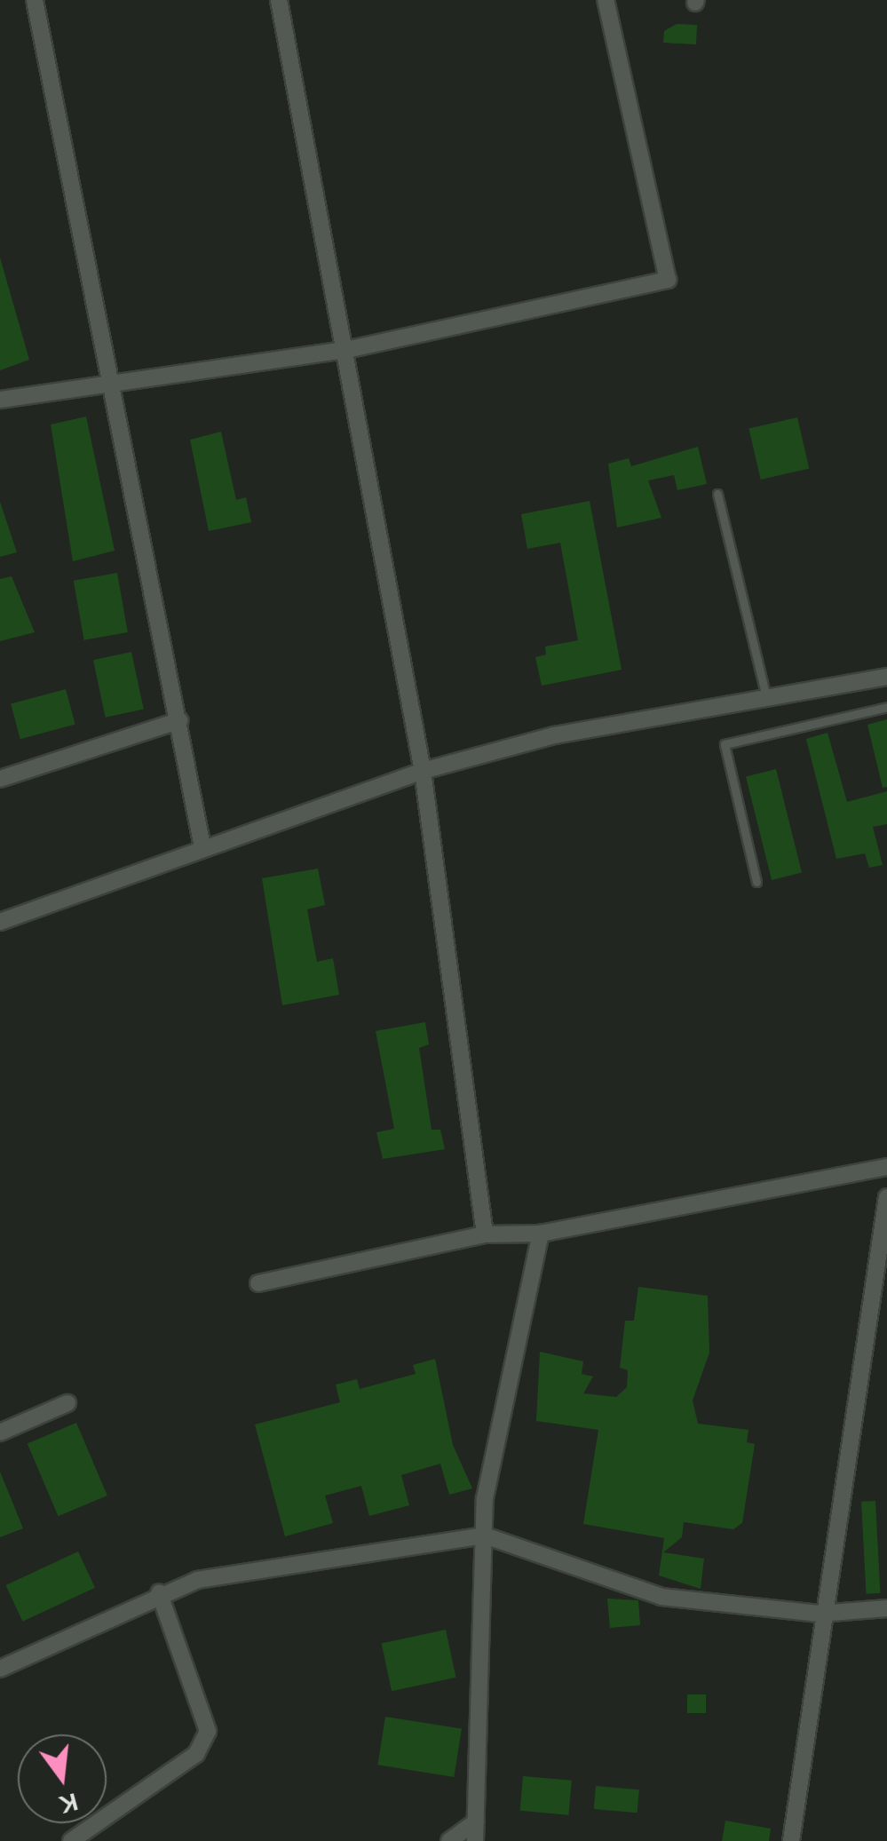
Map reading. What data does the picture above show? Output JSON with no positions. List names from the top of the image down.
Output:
{
  "north": "bottom"
}
